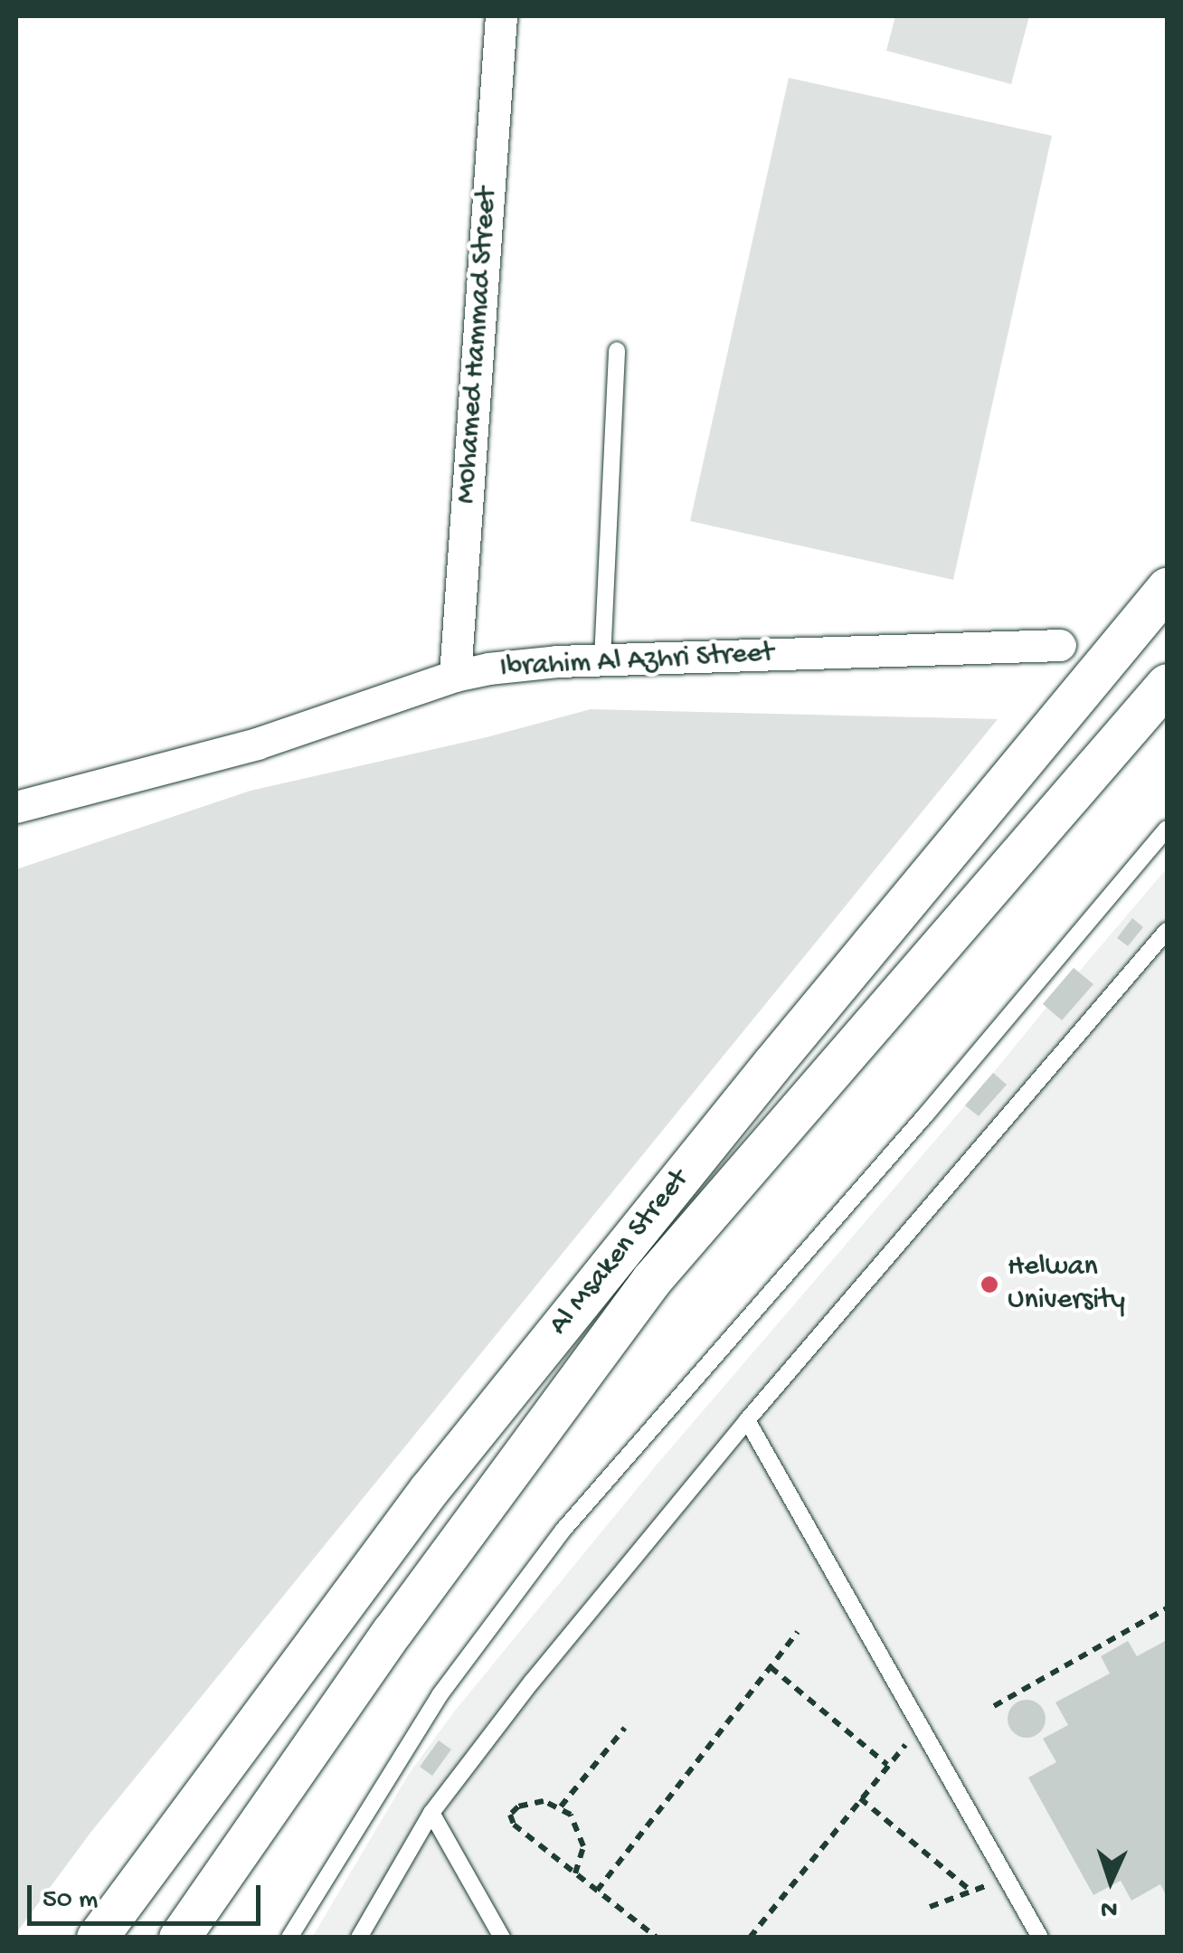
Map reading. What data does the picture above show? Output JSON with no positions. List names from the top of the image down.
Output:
{
  "streets": {
    "street": ["Mohamed Hammad Street", "Ibrahim Al Azhri Street", "Al Msaken Street"]
  },
  "crossings": [
    ["Mohamed Hammad Street", "Ibrahim Al Azhri Street"]
  ],
  "places": ["Helwan University"],
  "scale_bar": "50 m",
  "north": "bottom"
}
